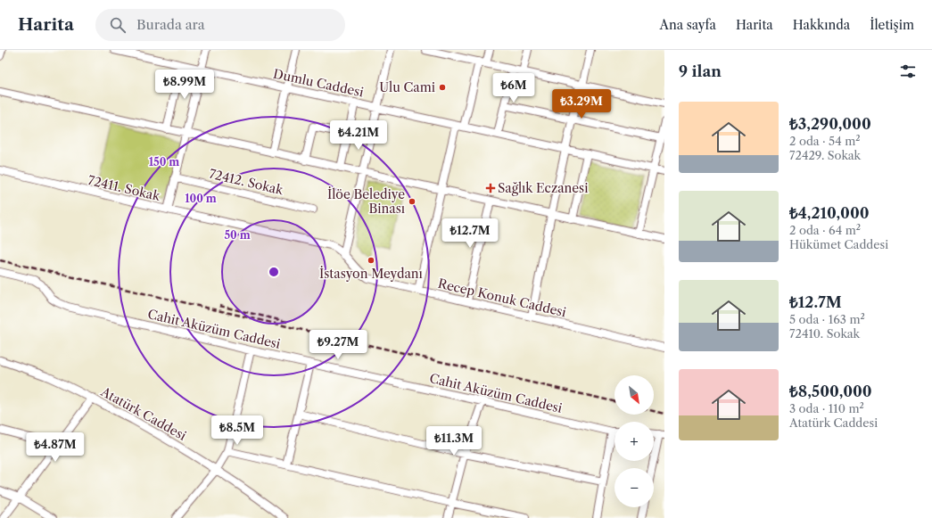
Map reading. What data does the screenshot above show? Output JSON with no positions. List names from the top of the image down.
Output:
{
  "streets": {
    "street": [
      "Dumlu Caddesi",
      "72412. Sokak",
      "72411. Sokak",
      "Recep Konuk Caddesi",
      "Cahit Aküzüm Caddesi",
      "Atatürk Caddesi"
    ]
  },
  "crossings": [
    ["72411. Sokak", "Recep Konuk Caddesi"]
  ],
  "places": {
    "other": ["Ulu Cami", "İlöe Belediye Binası", "İstasyon Meydanı"],
    "health": ["Sağlık Eczanesi"]
  },
  "north": "bottom right",
  "page": {
    "header": "Harita",
    "search": "Burada ara",
    "nav": [
      "Ana sayfa",
      "Harita",
      "Hakkında",
      "İletişim"
    ],
    "heading": "9 ilan",
    "price": [
      "₺8.99M",
      "₺6M",
      "₺3.29M",
      "₺4.21M",
      "₺12.7M",
      "₺9.27M",
      "₺8.5M",
      "₺11.3M",
      "₺4.87M"
    ],
    "list": [
      {
        "name": "₺3,290,000",
        "note": "2 oda · 54 m² · 72429. Sokak"
      },
      {
        "name": "₺4,210,000",
        "note": "2 oda · 64 m² · Hükümet Caddesi"
      },
      {
        "name": "₺12.7M",
        "note": "5 oda · 163 m² · 72410. Sokak"
      },
      {
        "name": "₺8,500,000",
        "note": "3 oda · 110 m² · Atatürk Caddesi"
      }
    ],
    "map_buttons": ["+", "−"]
  },
  "rings": ["150 m", "100 m", "50 m"]
}
